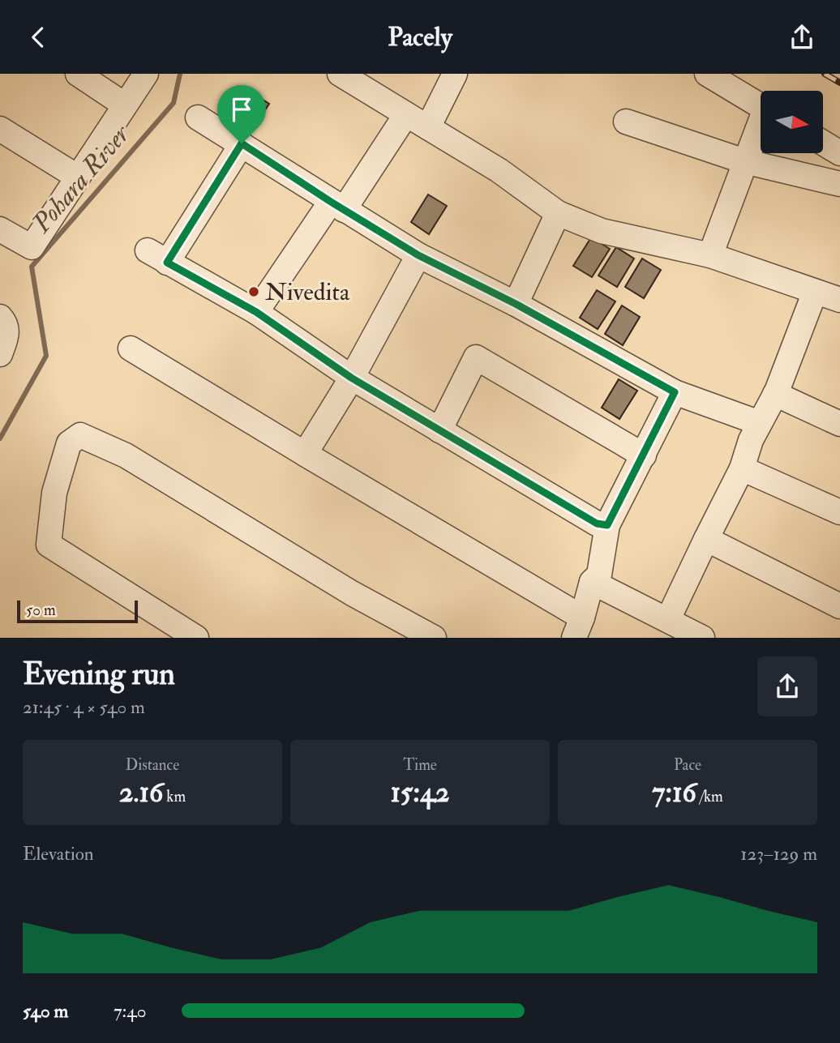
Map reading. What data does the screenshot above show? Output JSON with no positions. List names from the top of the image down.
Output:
{
  "water": ["Pohara River"],
  "places": ["Nivedita"],
  "scale_bar": "50 m",
  "north": "right",
  "page": {
    "header": "Pacely",
    "scale": "50 m",
    "heading": ["Evening run", "21:45 · 4 × 540 m"],
    "stats": [
      ["Distance", "2.16 km"],
      ["Time", "15:42"],
      ["Pace", "7:16 /km"]
    ],
    "chart": ["Elevation", "123–129 m"],
    "list": [
      {
        "name": "540 m",
        "note": "7:40"
      }
    ]
  }
}
